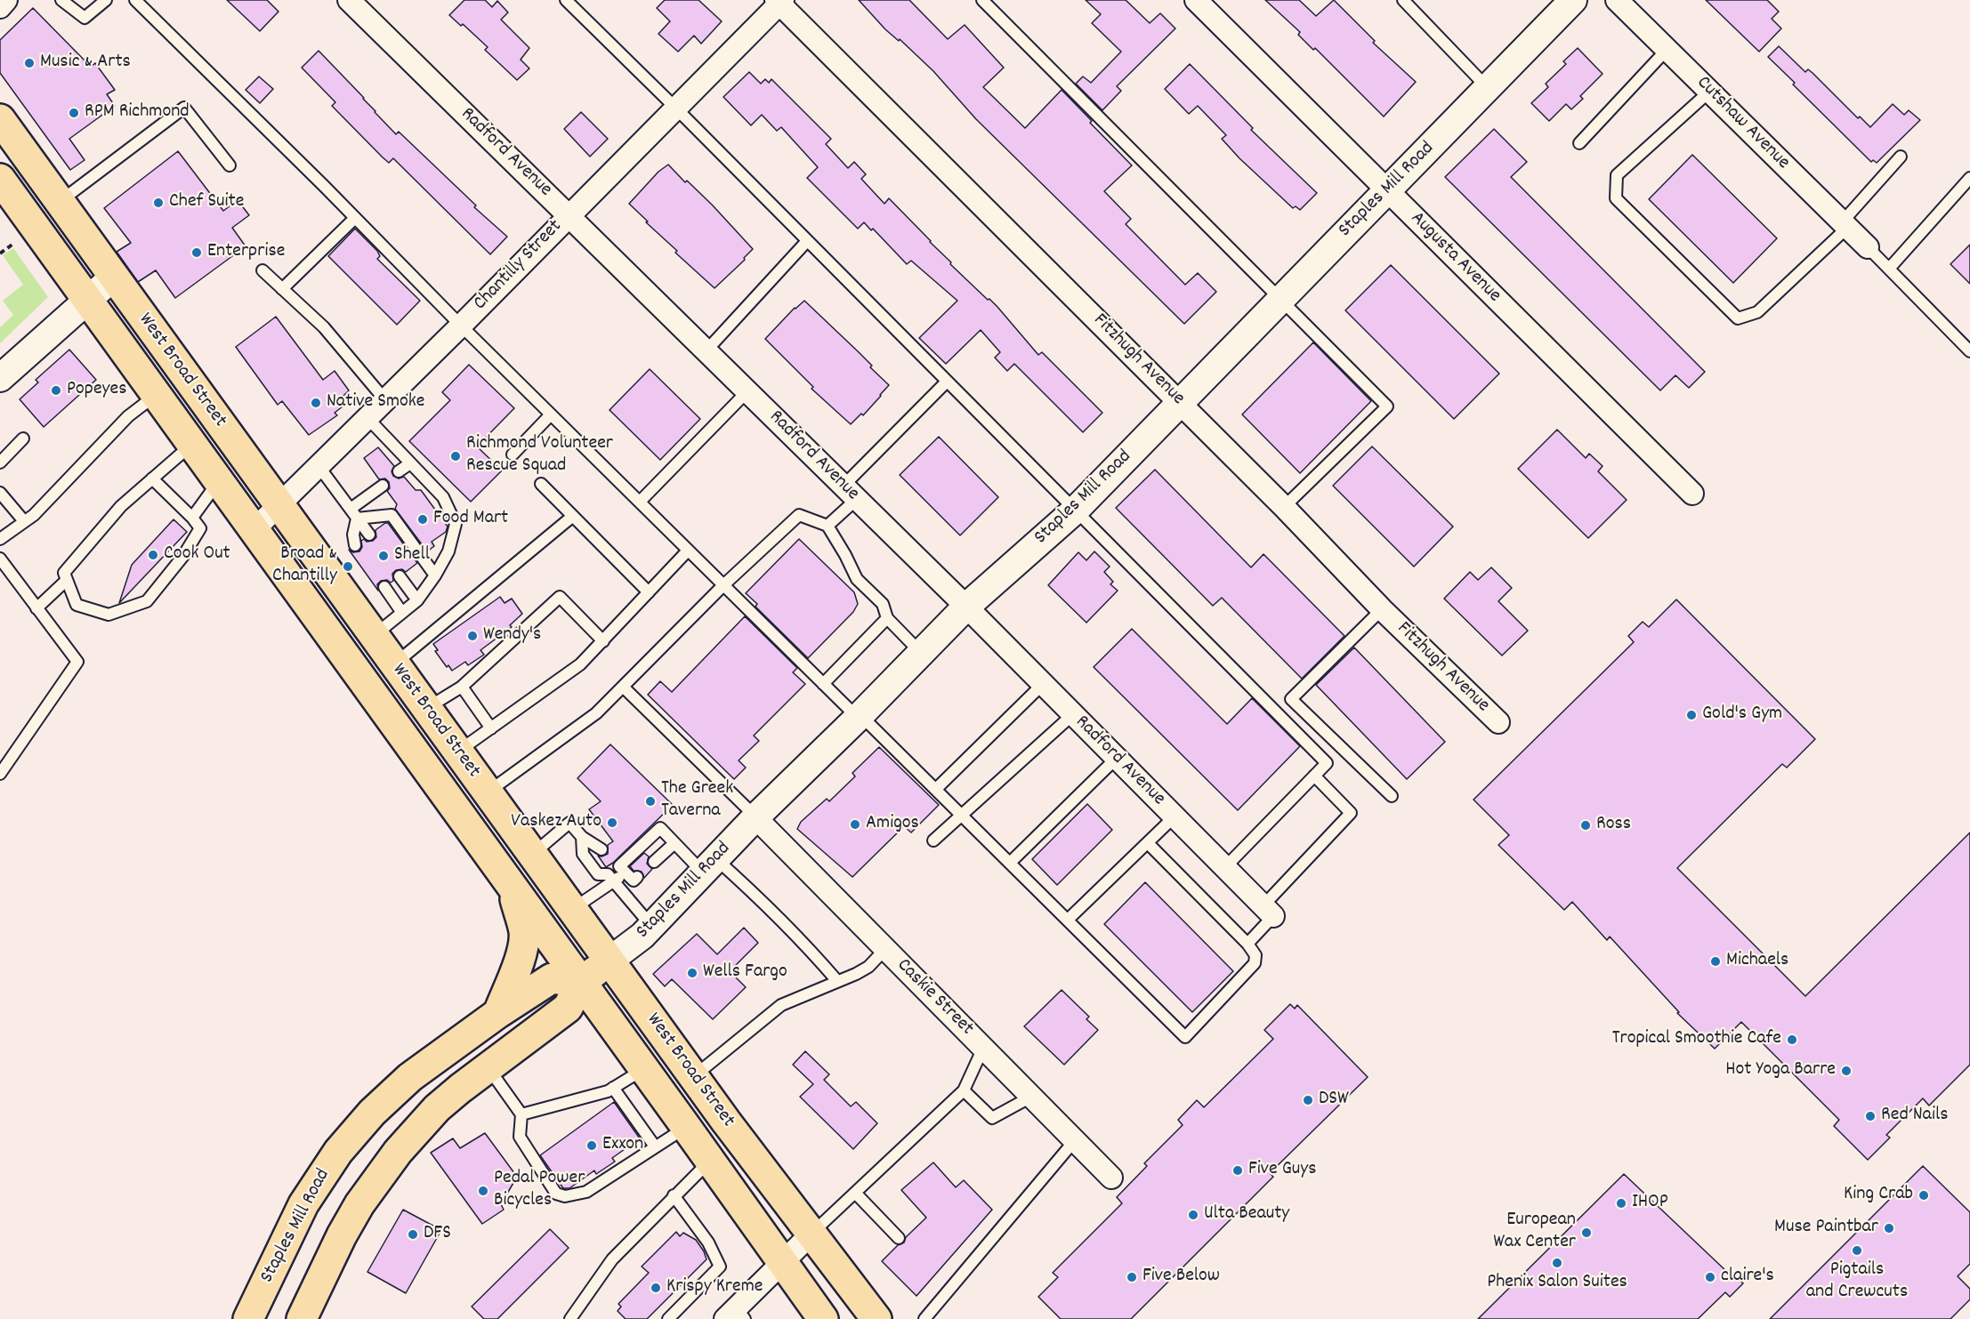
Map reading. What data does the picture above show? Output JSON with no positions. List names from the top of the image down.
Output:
{
  "streets": {
    "main road": ["Staples Mill Road", "West Broad Street"],
    "street": [
      "Cutshaw Avenue",
      "Radford Avenue",
      "Augusta Avenue",
      "Chantilly Street",
      "Fitzhugh Avenue",
      "Caskie Street"
    ]
  },
  "crossings": [
    ["Radford Avenue", "Staples Mill Road"],
    ["Radford Avenue", "Chantilly Street"],
    ["Staples Mill Road", "Augusta Avenue"],
    ["Staples Mill Road", "Fitzhugh Avenue"],
    ["Staples Mill Road", "West Broad Street"],
    ["Staples Mill Road", "Caskie Street"],
    ["Chantilly Street", "Fitzhugh Avenue"],
    ["Chantilly Street", "West Broad Street"]
  ],
  "places": [
    "Music & Arts",
    "RPM Richmond",
    "Chef Suite",
    "Enterprise",
    "Popeyes",
    "Native Smoke",
    "Richmond Volunteer Rescue Squad",
    "Food Mart",
    "Cook Out",
    "Shell",
    "Broad & Chantilly",
    "Wendy's",
    "Gold's Gym",
    "The Greek Taverna",
    "Vaskez Auto",
    "Amigos",
    "Ross",
    "Michaels",
    "Wells Fargo",
    "Tropical Smoothie Cafe",
    "Hot Yoga Barre",
    "DSW",
    "Red Nails",
    "Exxon",
    "Five Guys",
    "Pedal Power Bicycles",
    "King Crab",
    "IHOP",
    "Ulta Beauty",
    "Muse Paintbar",
    "European Wax Center",
    "DFS",
    "Pigtails and Crewcuts",
    "Phenix Salon Suites",
    "Five Below",
    "claire's",
    "Krispy Kreme"
  ]
}
